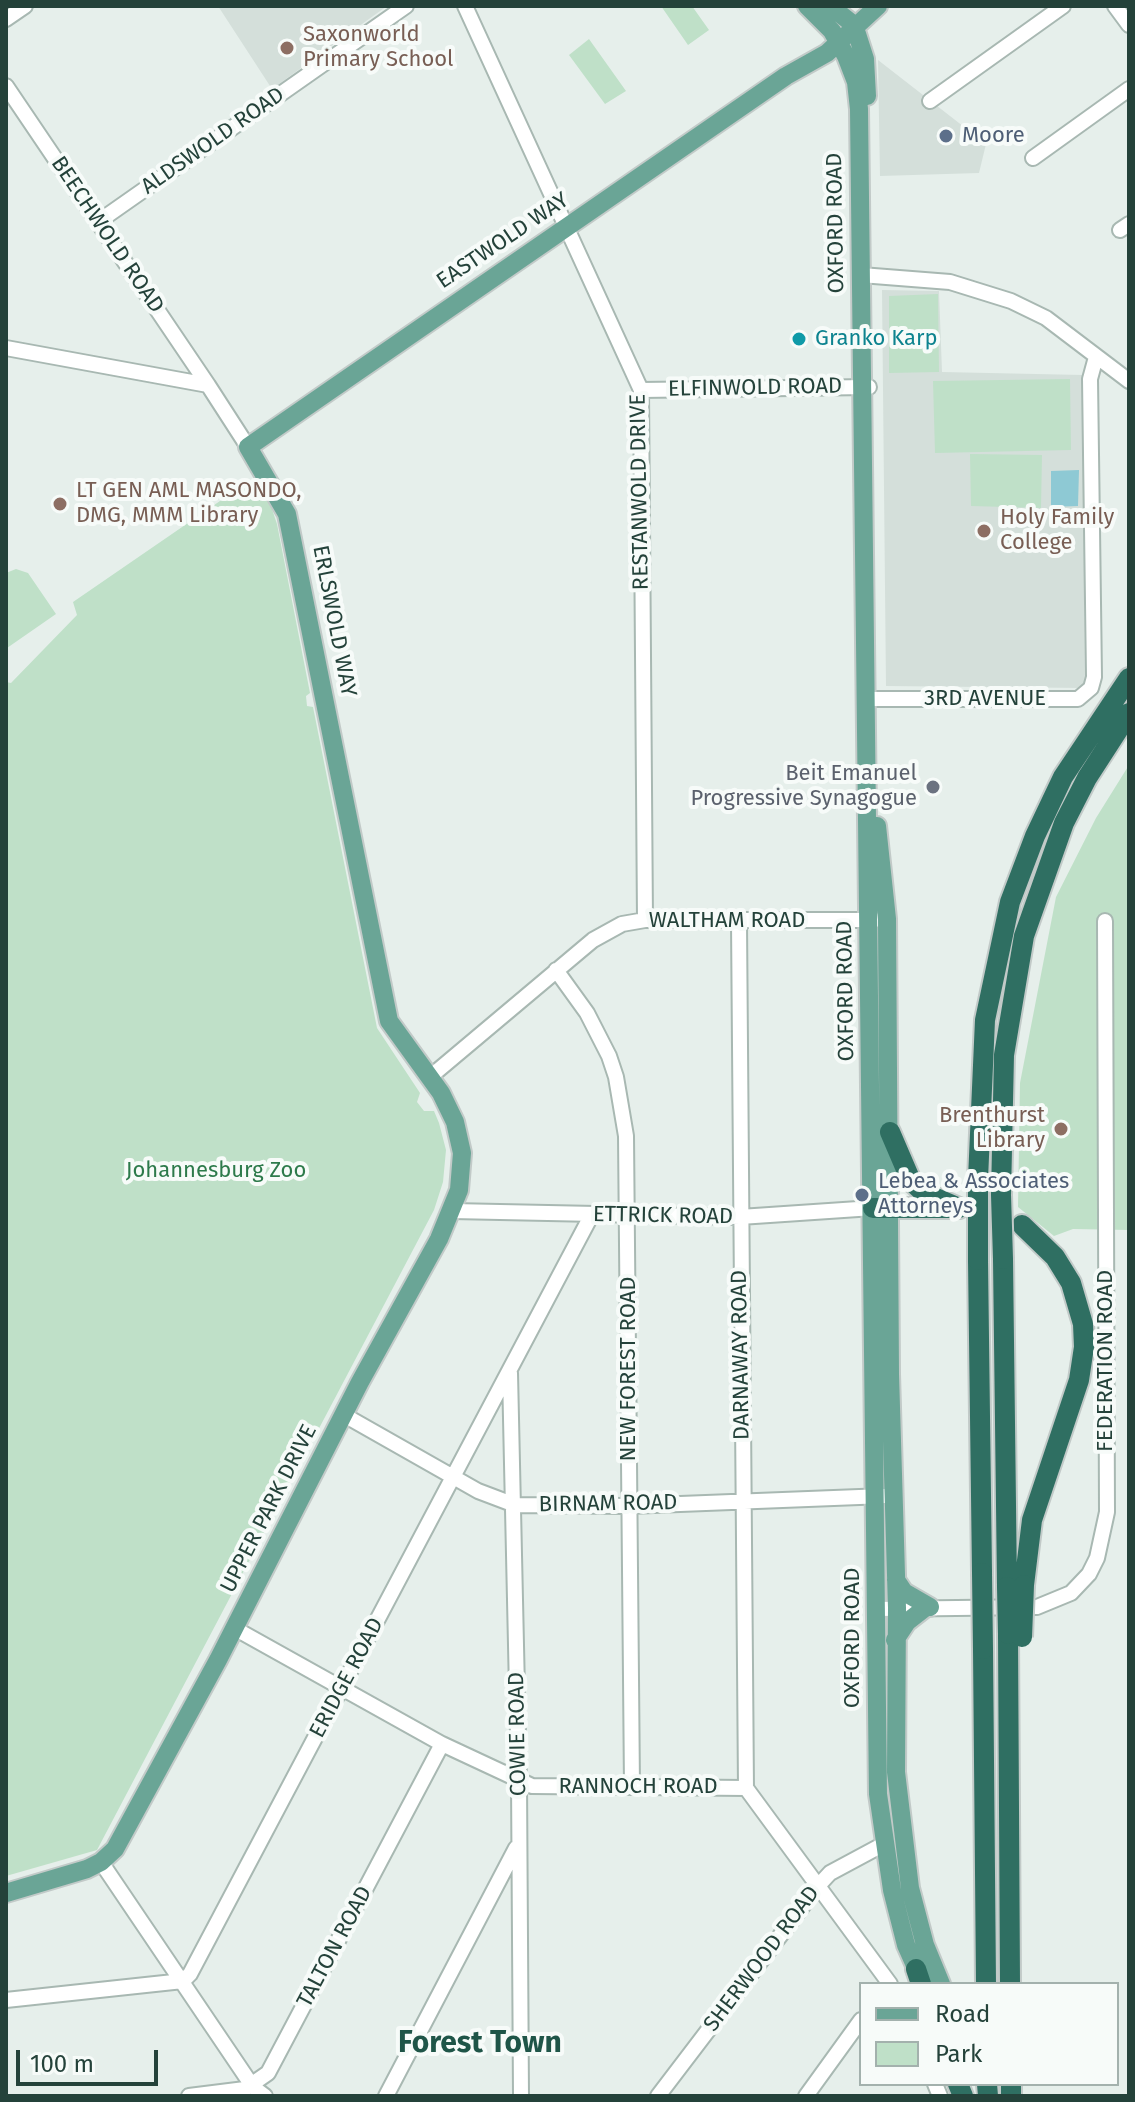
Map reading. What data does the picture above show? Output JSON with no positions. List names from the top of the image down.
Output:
{
  "streets": {
    "main road": [
      "OXFORD ROAD",
      "EASTWOLD WAY",
      "ERLSWOLD WAY",
      "UPPER PARK DRIVE"
    ],
    "street": [
      "ALDSWOLD ROAD",
      "BEECHWOLD ROAD",
      "ELFINWOLD ROAD",
      "RESTANWOLD DRIVE",
      "3RD AVENUE",
      "WALTHAM ROAD",
      "ETTRICK ROAD",
      "DARNAWAY ROAD",
      "FEDERATION ROAD",
      "NEW FOREST ROAD",
      "BIRNAM ROAD",
      "ERIDGE ROAD",
      "COWIE ROAD",
      "RANNOCH ROAD",
      "TALTON ROAD",
      "SHERWOOD ROAD"
    ]
  },
  "crossings": [
    ["ALDSWOLD ROAD", "BEECHWOLD ROAD"],
    ["OXFORD ROAD", "EASTWOLD WAY"],
    ["OXFORD ROAD", "ELFINWOLD ROAD"],
    ["OXFORD ROAD", "3RD AVENUE"],
    ["OXFORD ROAD", "WALTHAM ROAD"],
    ["OXFORD ROAD", "ETTRICK ROAD"],
    ["OXFORD ROAD", "FEDERATION ROAD"],
    ["OXFORD ROAD", "BIRNAM ROAD"],
    ["OXFORD ROAD", "SHERWOOD ROAD"],
    ["BEECHWOLD ROAD", "ERLSWOLD WAY"],
    ["EASTWOLD WAY", "RESTANWOLD DRIVE"],
    ["EASTWOLD WAY", "ERLSWOLD WAY"],
    ["ELFINWOLD ROAD", "RESTANWOLD DRIVE"],
    ["RESTANWOLD DRIVE", "WALTHAM ROAD"],
    ["ERLSWOLD WAY", "WALTHAM ROAD"],
    ["ERLSWOLD WAY", "UPPER PARK DRIVE"],
    ["WALTHAM ROAD", "DARNAWAY ROAD"],
    ["WALTHAM ROAD", "NEW FOREST ROAD"],
    ["WALTHAM ROAD", "UPPER PARK DRIVE"],
    ["ETTRICK ROAD", "DARNAWAY ROAD"],
    ["ETTRICK ROAD", "NEW FOREST ROAD"],
    ["ETTRICK ROAD", "UPPER PARK DRIVE"],
    ["ETTRICK ROAD", "ERIDGE ROAD"],
    ["DARNAWAY ROAD", "BIRNAM ROAD"],
    ["DARNAWAY ROAD", "RANNOCH ROAD"],
    ["NEW FOREST ROAD", "BIRNAM ROAD"],
    ["NEW FOREST ROAD", "RANNOCH ROAD"],
    ["BIRNAM ROAD", "UPPER PARK DRIVE"],
    ["BIRNAM ROAD", "ERIDGE ROAD"],
    ["BIRNAM ROAD", "COWIE ROAD"],
    ["UPPER PARK DRIVE", "RANNOCH ROAD"],
    ["ERIDGE ROAD", "COWIE ROAD"],
    ["ERIDGE ROAD", "RANNOCH ROAD"],
    ["COWIE ROAD", "RANNOCH ROAD"],
    ["RANNOCH ROAD", "TALTON ROAD"]
  ],
  "districts": ["Forest Town"],
  "parks": ["Johannesburg Zoo"],
  "places": [
    "Saxonworld Primary School",
    "Moore",
    "Granko Karp",
    "LT GEN AML MASONDO, DMG, MMM Library",
    "Holy Family College",
    "Beit Emanuel Progressive Synagogue",
    "Brenthurst Library",
    "Lebea & Associates Attorneys"
  ],
  "legend": ["Road", "Park"],
  "scale_bar": "100 m"
}
